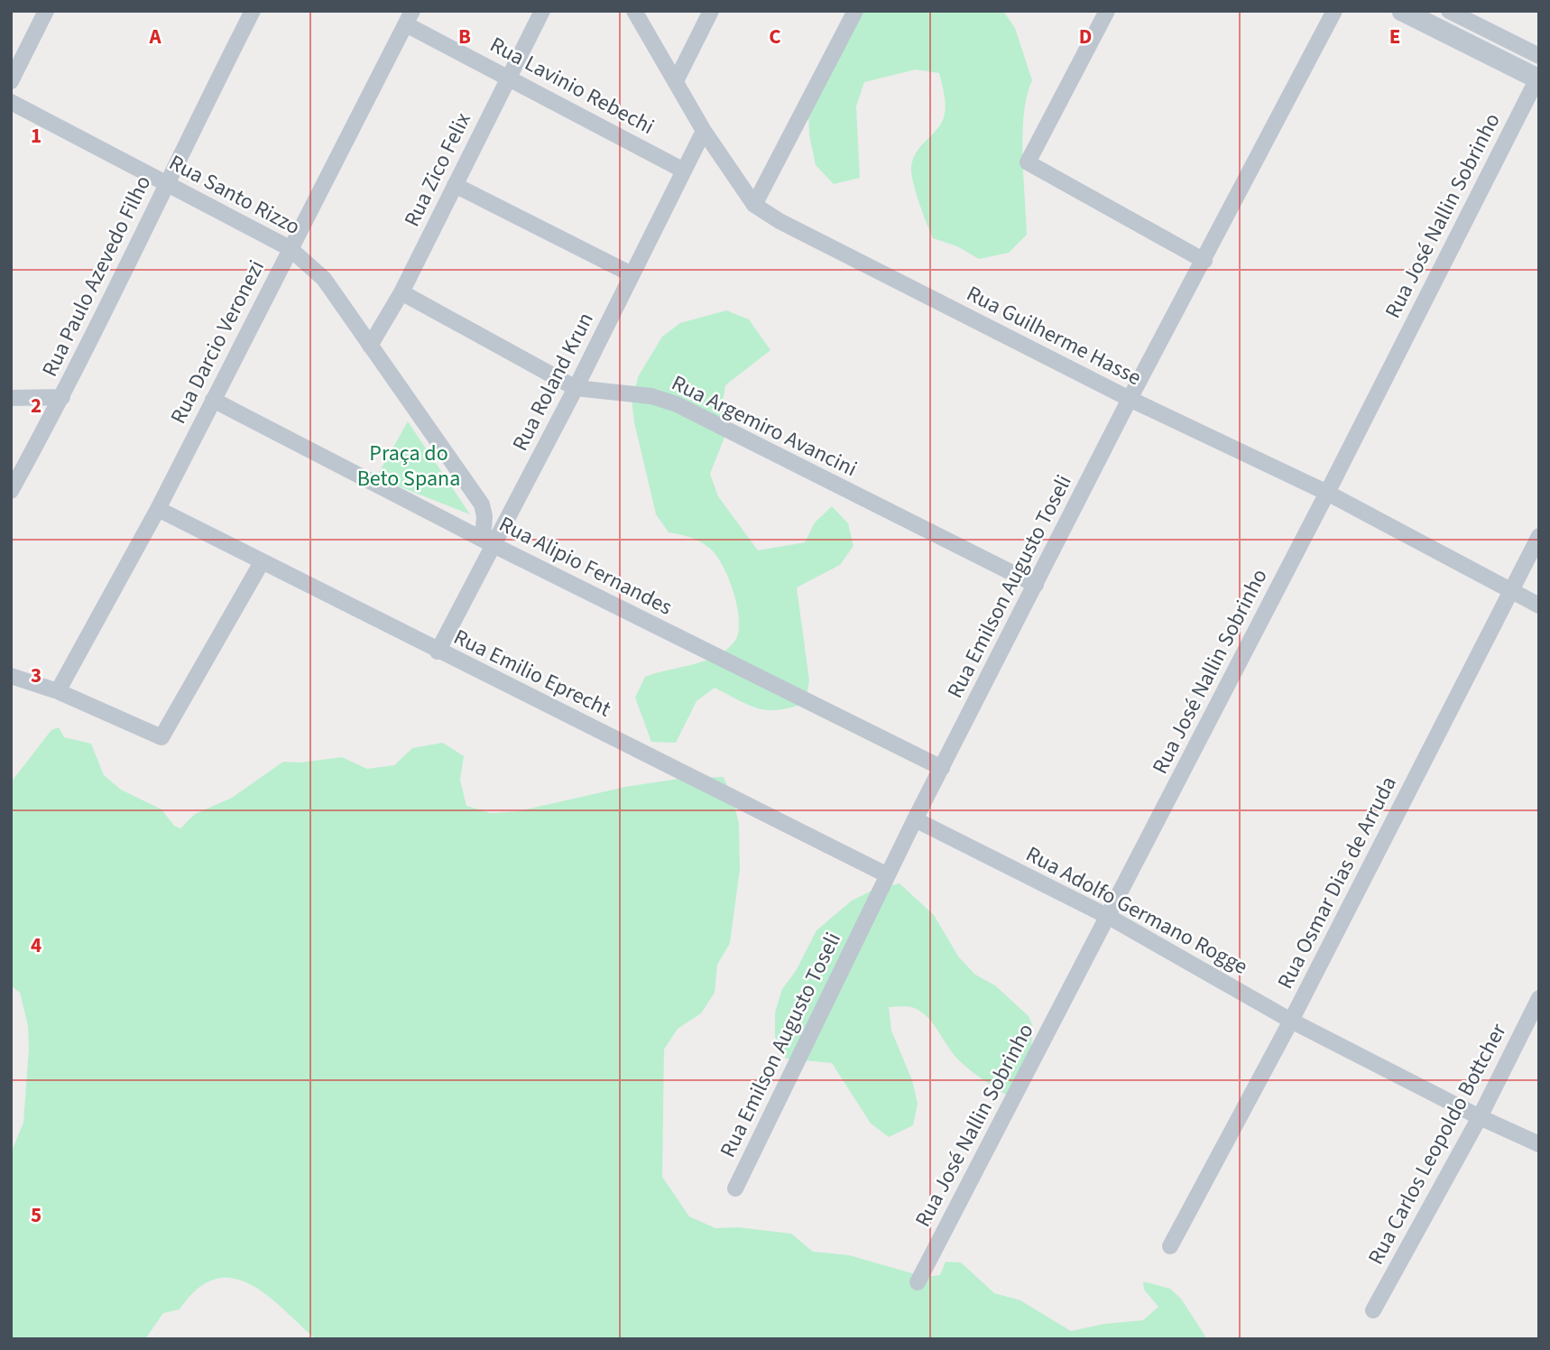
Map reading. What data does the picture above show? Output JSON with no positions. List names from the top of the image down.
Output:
{
  "streets": {
    "street": [
      "Rua Lavinio Rebechi",
      "Rua Zico Felix",
      "Rua Santo Rizzo",
      "Rua José Nallin Sobrinho",
      "Rua Paulo Azevedo Filho",
      "Rua Guilherme Hasse",
      "Rua Darcio Veronezi",
      "Rua Roland Krun",
      "Rua Argemiro Avancini",
      "Rua Alipio Fernandes",
      "Rua Emilson Augusto Toseli",
      "Rua Emilio Eprecht",
      "Rua Osmar Dias de Arruda",
      "Rua Adolfo Germano Rogge",
      "Rua Carlos Leopoldo Bottcher"
    ]
  },
  "crossings": [
    ["Rua Lavinio Rebechi", "Rua Zico Felix"],
    ["Rua Lavinio Rebechi", "Rua Darcio Veronezi"],
    ["Rua Lavinio Rebechi", "Rua Roland Krun"],
    ["Rua Zico Felix", "Rua Santo Rizzo"],
    ["Rua Zico Felix", "Rua Argemiro Avancini"],
    ["Rua Santo Rizzo", "Rua Paulo Azevedo Filho"],
    ["Rua Santo Rizzo", "Rua Darcio Veronezi"],
    ["Rua Santo Rizzo", "Rua Roland Krun"],
    ["Rua Santo Rizzo", "Rua Alipio Fernandes"],
    ["Rua José Nallin Sobrinho", "Rua Guilherme Hasse"],
    ["Rua José Nallin Sobrinho", "Rua Adolfo Germano Rogge"],
    ["Rua Guilherme Hasse", "Rua Roland Krun"],
    ["Rua Guilherme Hasse", "Rua Emilson Augusto Toseli"],
    ["Rua Guilherme Hasse", "Rua Osmar Dias de Arruda"],
    ["Rua Darcio Veronezi", "Rua Alipio Fernandes"],
    ["Rua Darcio Veronezi", "Rua Emilio Eprecht"],
    ["Rua Roland Krun", "Rua Argemiro Avancini"],
    ["Rua Roland Krun", "Rua Alipio Fernandes"],
    ["Rua Roland Krun", "Rua Emilio Eprecht"],
    ["Rua Argemiro Avancini", "Rua Emilson Augusto Toseli"],
    ["Rua Alipio Fernandes", "Rua Emilson Augusto Toseli"],
    ["Rua Emilson Augusto Toseli", "Rua Emilio Eprecht"],
    ["Rua Emilson Augusto Toseli", "Rua Adolfo Germano Rogge"],
    ["Rua Osmar Dias de Arruda", "Rua Adolfo Germano Rogge"],
    ["Rua Adolfo Germano Rogge", "Rua Carlos Leopoldo Bottcher"]
  ],
  "parks": ["Praça do Beto Spana"],
  "grid": {
    "columns": [
      "A",
      "B",
      "C",
      "D",
      "E"
    ],
    "rows": [
      "1",
      "2",
      "3",
      "4",
      "5"
    ]
  }
}
